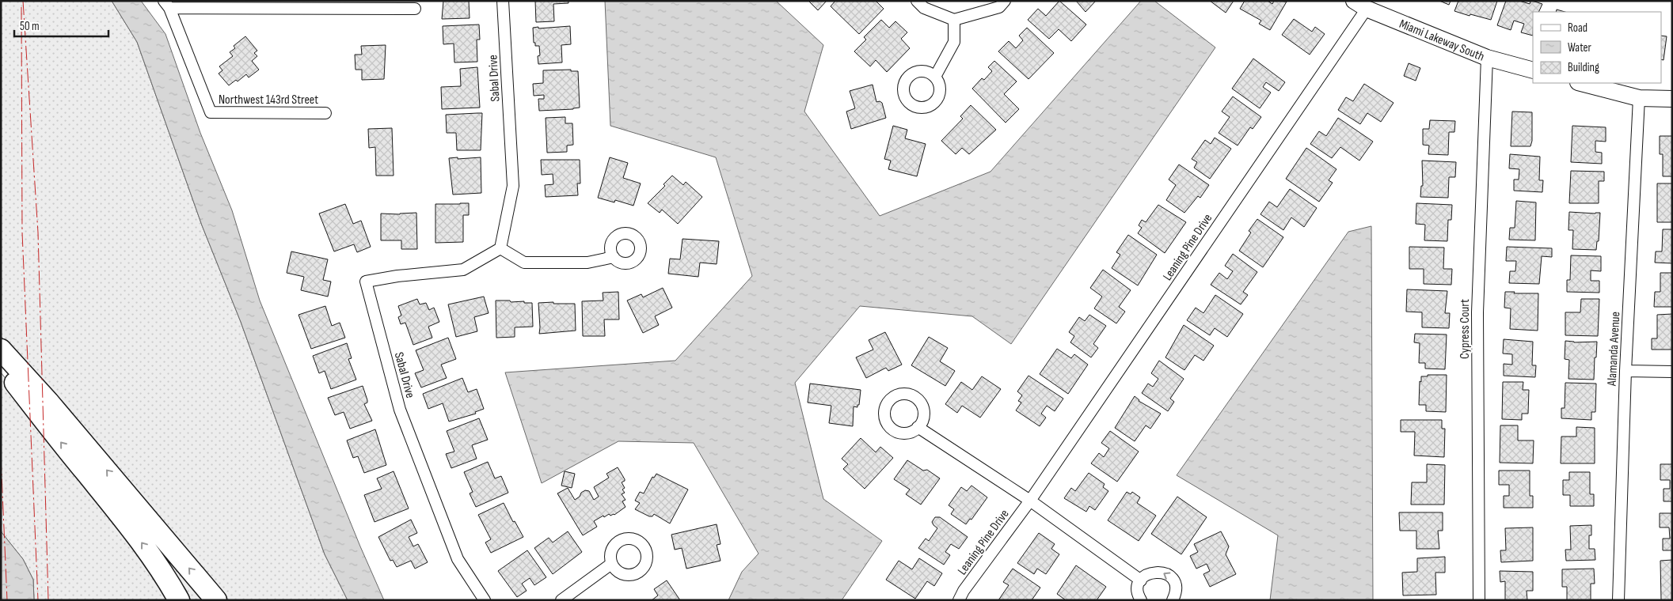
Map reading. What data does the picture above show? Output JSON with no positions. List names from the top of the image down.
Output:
{
  "streets": {
    "street": [
      "Miami Lakeway South",
      "Sabal Drive",
      "Northwest 143rd Street",
      "Leaning Pine Drive",
      "Cypress Court",
      "Alamanda Avenue"
    ]
  },
  "crossings": [
    ["Miami Lakeway South", "Leaning Pine Drive"],
    ["Miami Lakeway South", "Cypress Court"]
  ],
  "legend": ["Road", "Water", "Building"],
  "scale_bar": "50 m"
}
